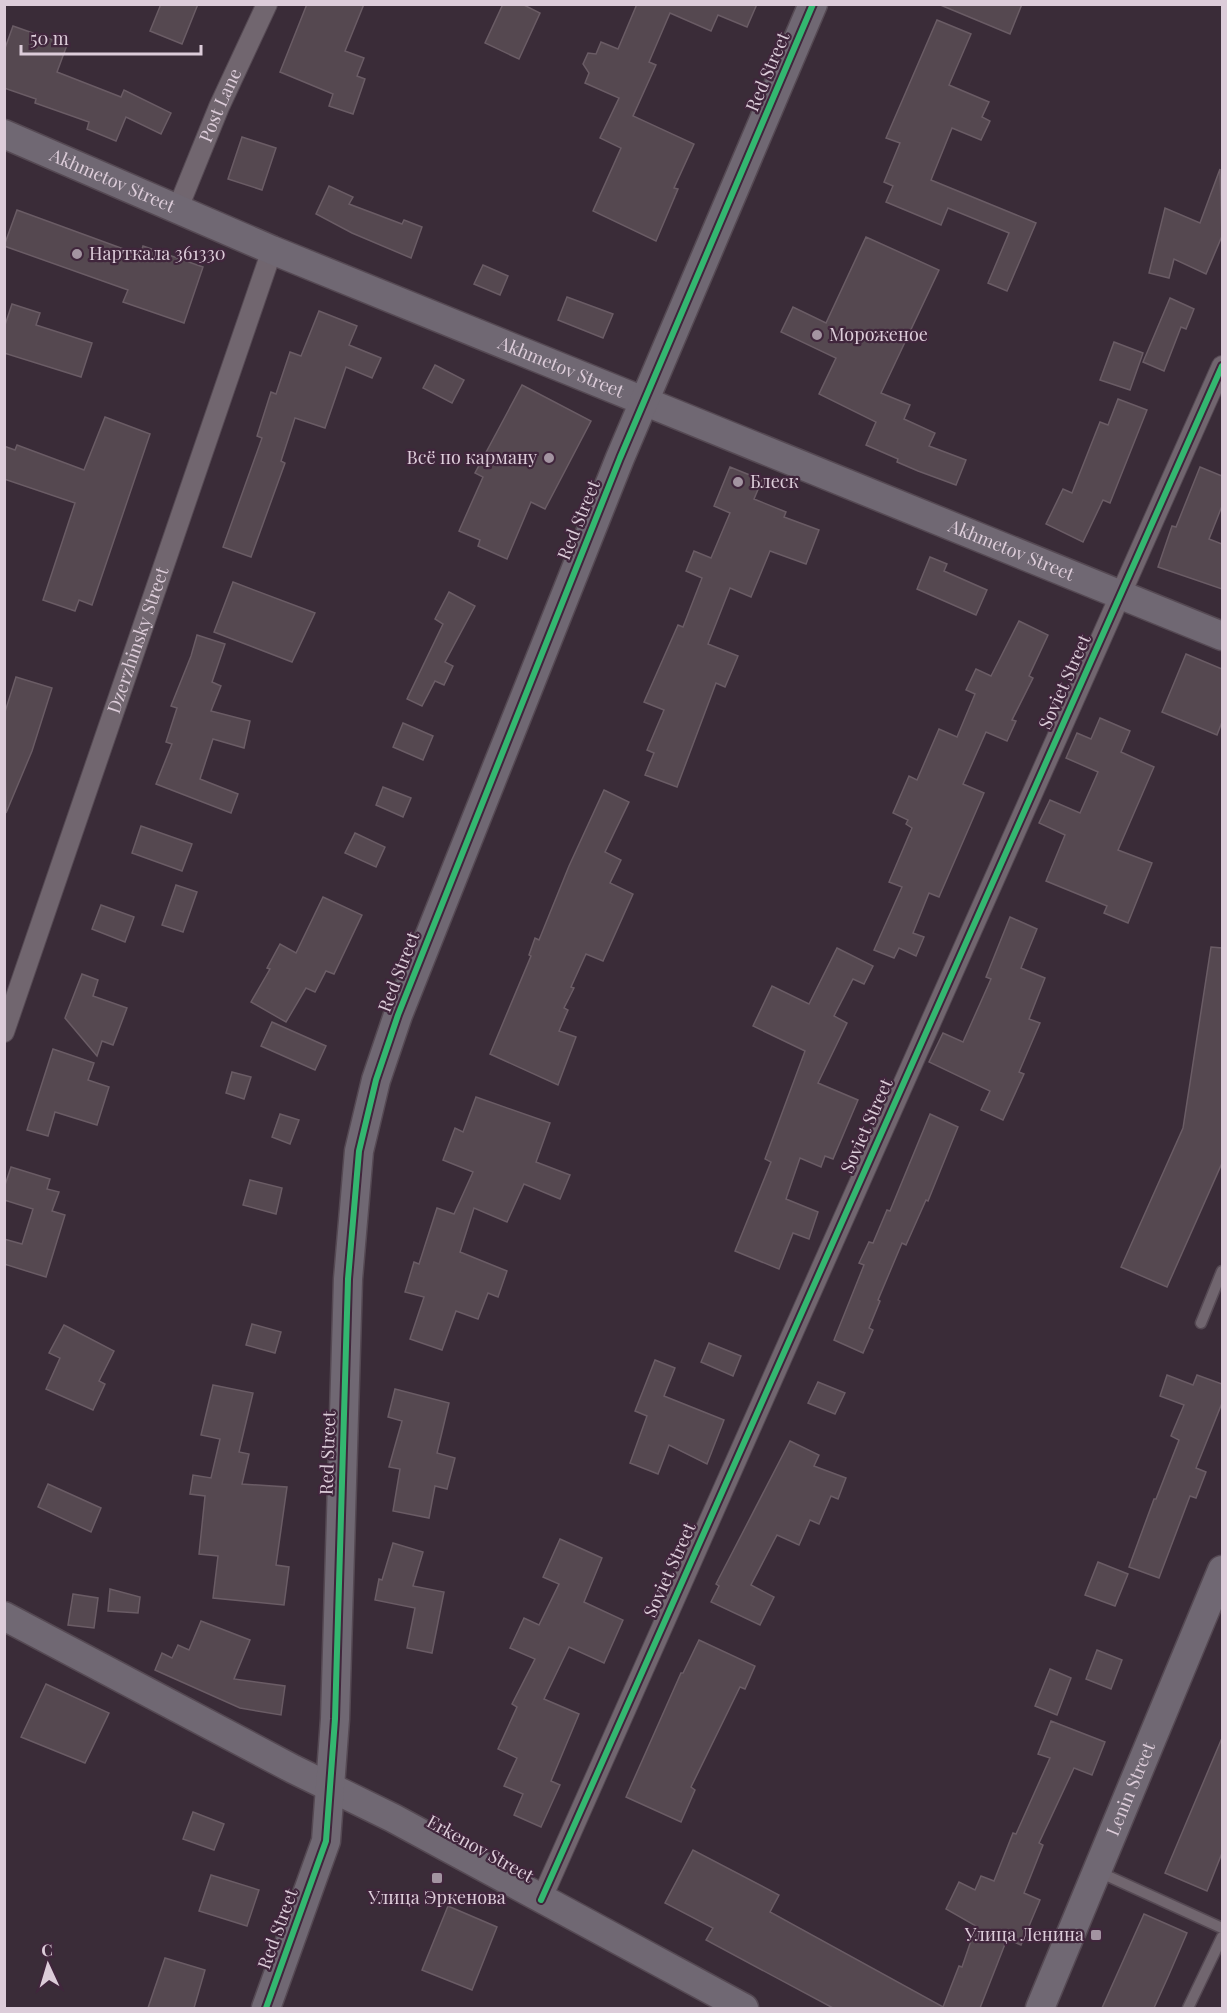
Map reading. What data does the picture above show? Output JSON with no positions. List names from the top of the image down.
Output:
{
  "streets": {
    "street": [
      "Red Street",
      "Post Lane",
      "Akhmetov Street",
      "Dzerzhinsky Street",
      "Soviet Street",
      "Lenin Street",
      "Erkenov Street"
    ]
  },
  "crossings": [
    ["Red Street", "Akhmetov Street"],
    ["Red Street", "Erkenov Street"],
    ["Post Lane", "Akhmetov Street"],
    ["Akhmetov Street", "Dzerzhinsky Street"],
    ["Akhmetov Street", "Soviet Street"],
    ["Soviet Street", "Erkenov Street"]
  ],
  "places": {
    "other": [
      "Нарткала 361330",
      "Мороженое",
      "Всё по карману",
      "Блеск"
    ],
    "transit": ["Улица Эркенова", "Улица Ленина"]
  },
  "scale_bar": "50 m",
  "north": "top"
}
